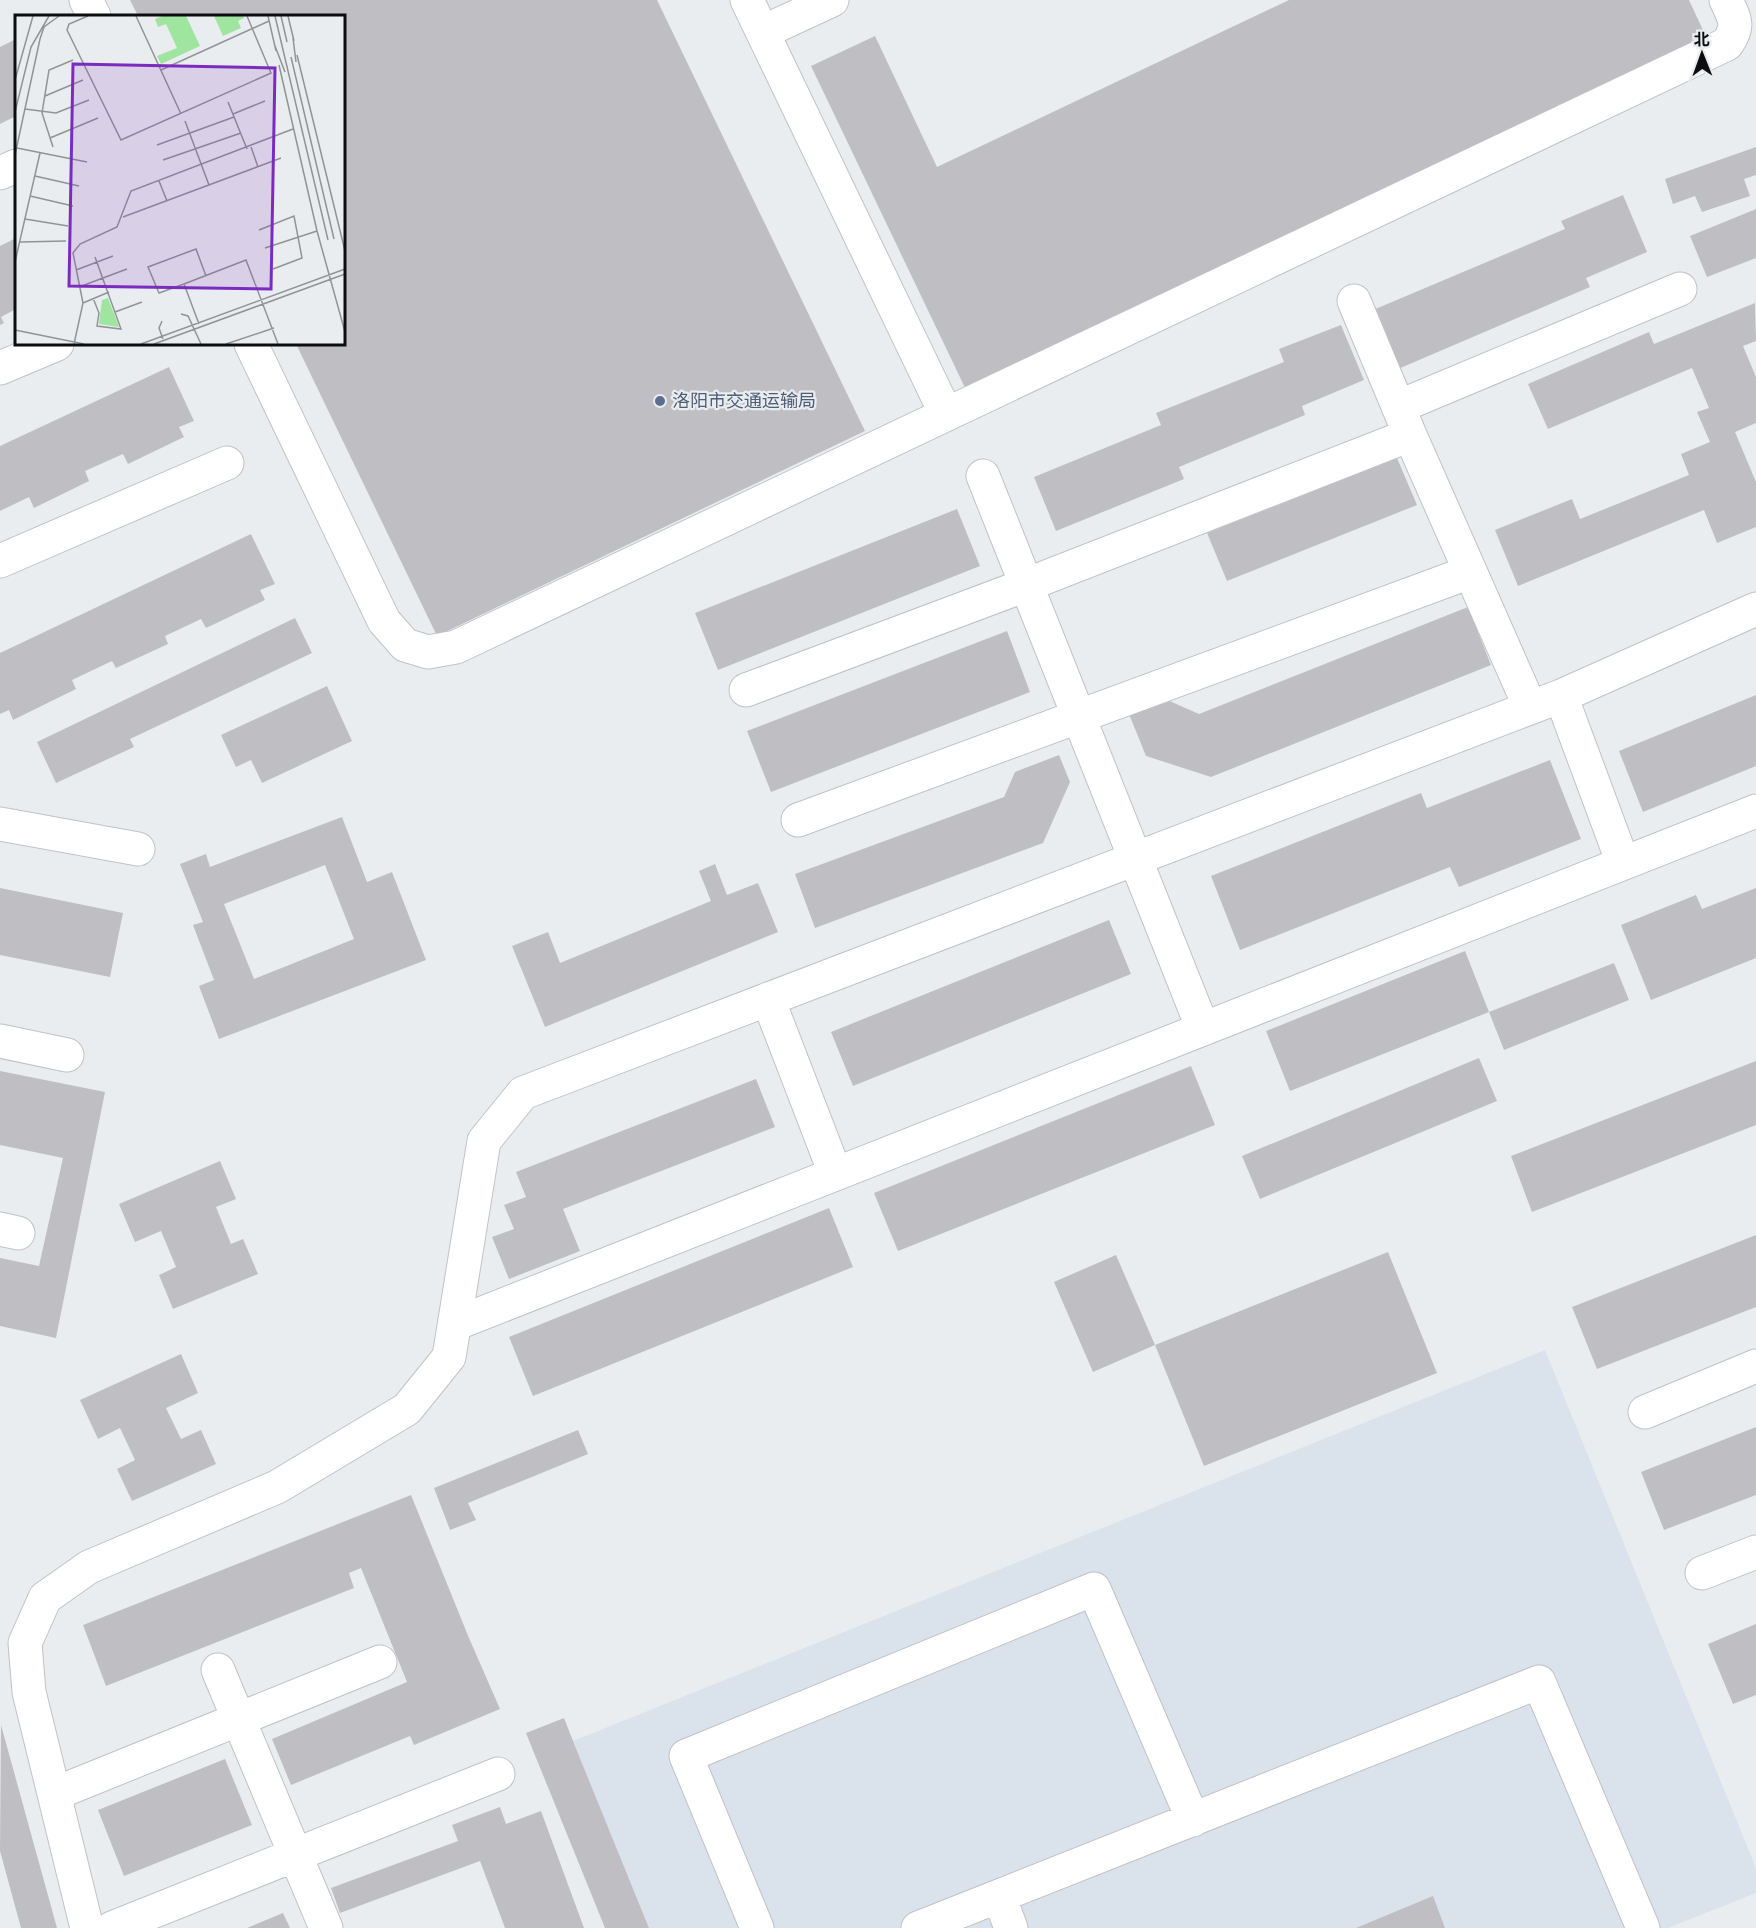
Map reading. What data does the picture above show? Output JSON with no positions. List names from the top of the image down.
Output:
{
  "places": ["洛阳市交通运输局"],
  "north": "top"
}
